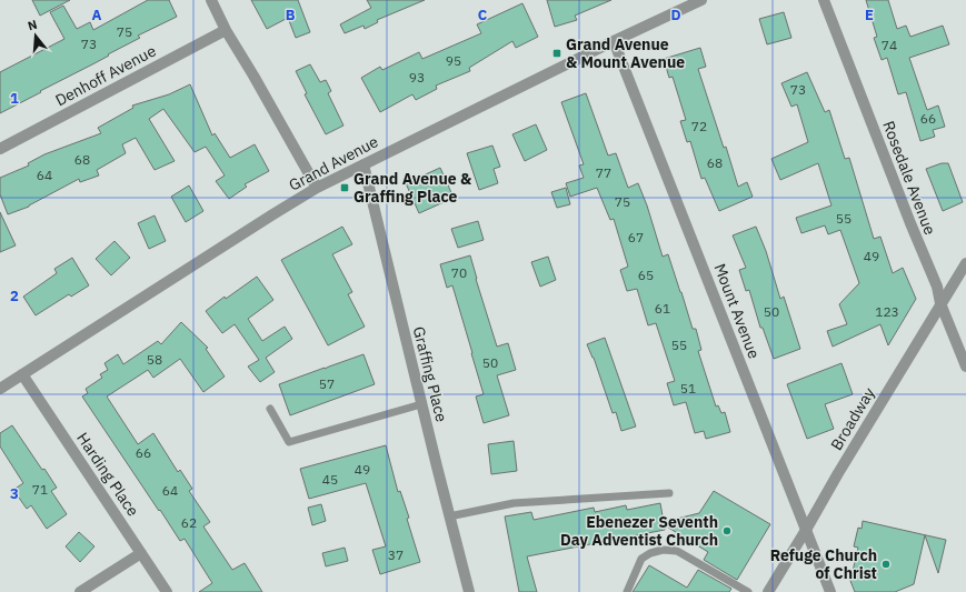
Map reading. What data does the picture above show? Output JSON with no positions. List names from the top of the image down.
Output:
{
  "streets": {
    "street": [
      "Denhoff Avenue",
      "Grand Avenue",
      "Rosedale Avenue",
      "Mount Avenue",
      "Graffing Place",
      "Broadway",
      "Harding Place"
    ]
  },
  "crossings": [
    ["Grand Avenue", "Mount Avenue"],
    ["Grand Avenue", "Graffing Place"],
    ["Grand Avenue", "Harding Place"],
    ["Rosedale Avenue", "Broadway"],
    ["Mount Avenue", "Broadway"]
  ],
  "places": {
    "transit": ["Grand Avenue & Mount Avenue", "Grand Avenue & Graffing Place"],
    "other": ["Ebenezer Seventh Day Adventist Church", "Refuge Church of Christ"]
  },
  "house_numbers": [
    "75",
    "73",
    "74",
    "95",
    "93",
    "73",
    "66",
    "72",
    "68",
    "68",
    "77",
    "64",
    "75",
    "55",
    "67",
    "49",
    "70",
    "65",
    "61",
    "50",
    "123",
    "55",
    "58",
    "50",
    "57",
    "51",
    "66",
    "49",
    "45",
    "71",
    "64",
    "62",
    "37"
  ],
  "north": "top",
  "grid": {
    "columns": [
      "A",
      "B",
      "C",
      "D",
      "E"
    ],
    "rows": ["1", "2", "3"]
  }
}
